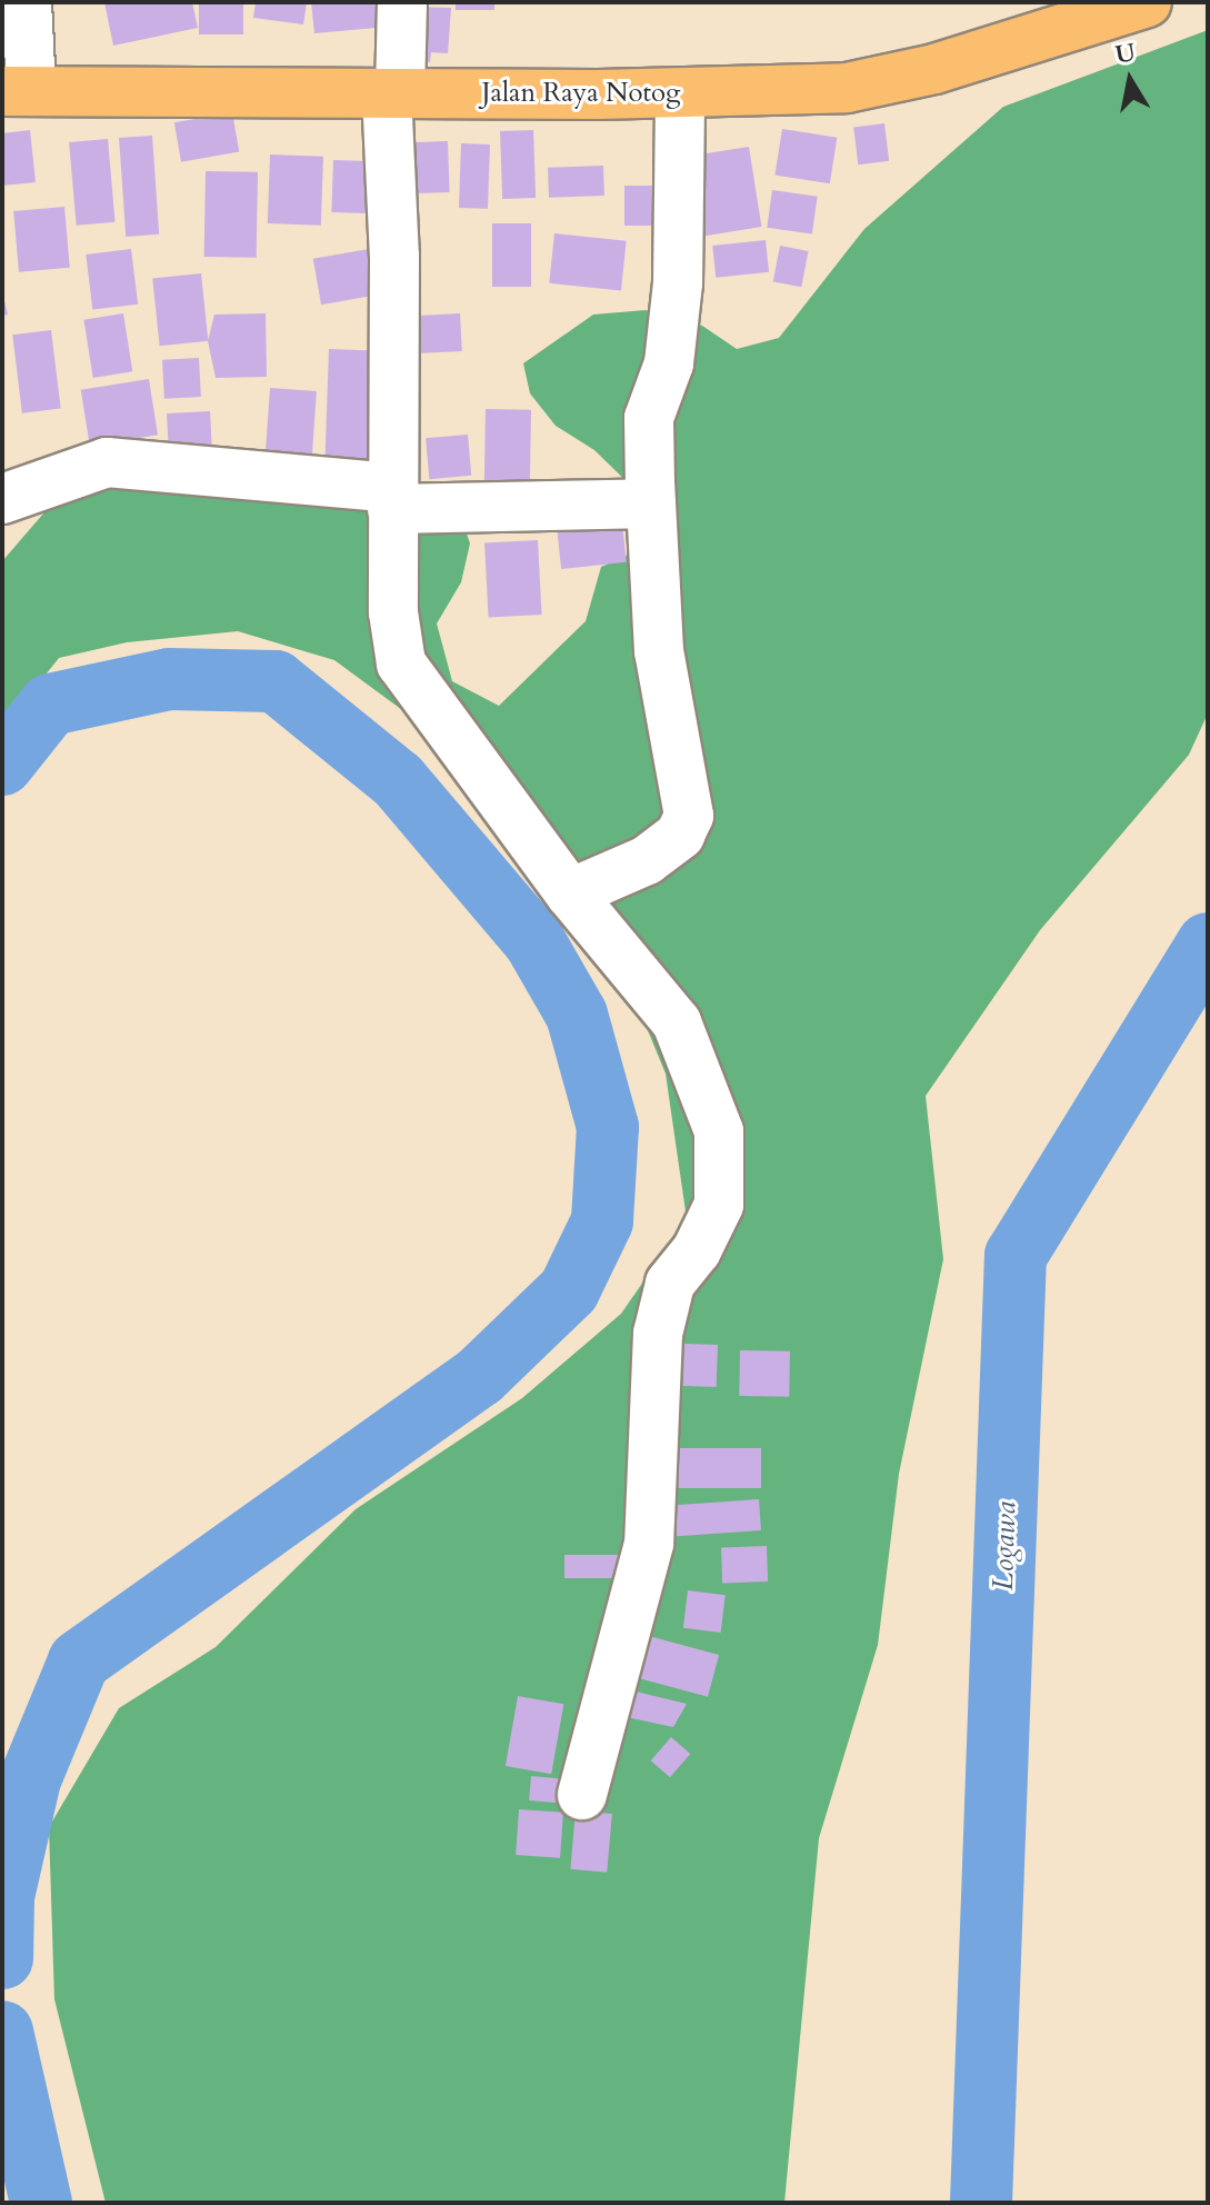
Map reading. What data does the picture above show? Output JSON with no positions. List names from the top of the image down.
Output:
{
  "streets": {
    "highway": ["Jalan Raya Notog"]
  },
  "water": ["Logawa"],
  "north": "top"
}
